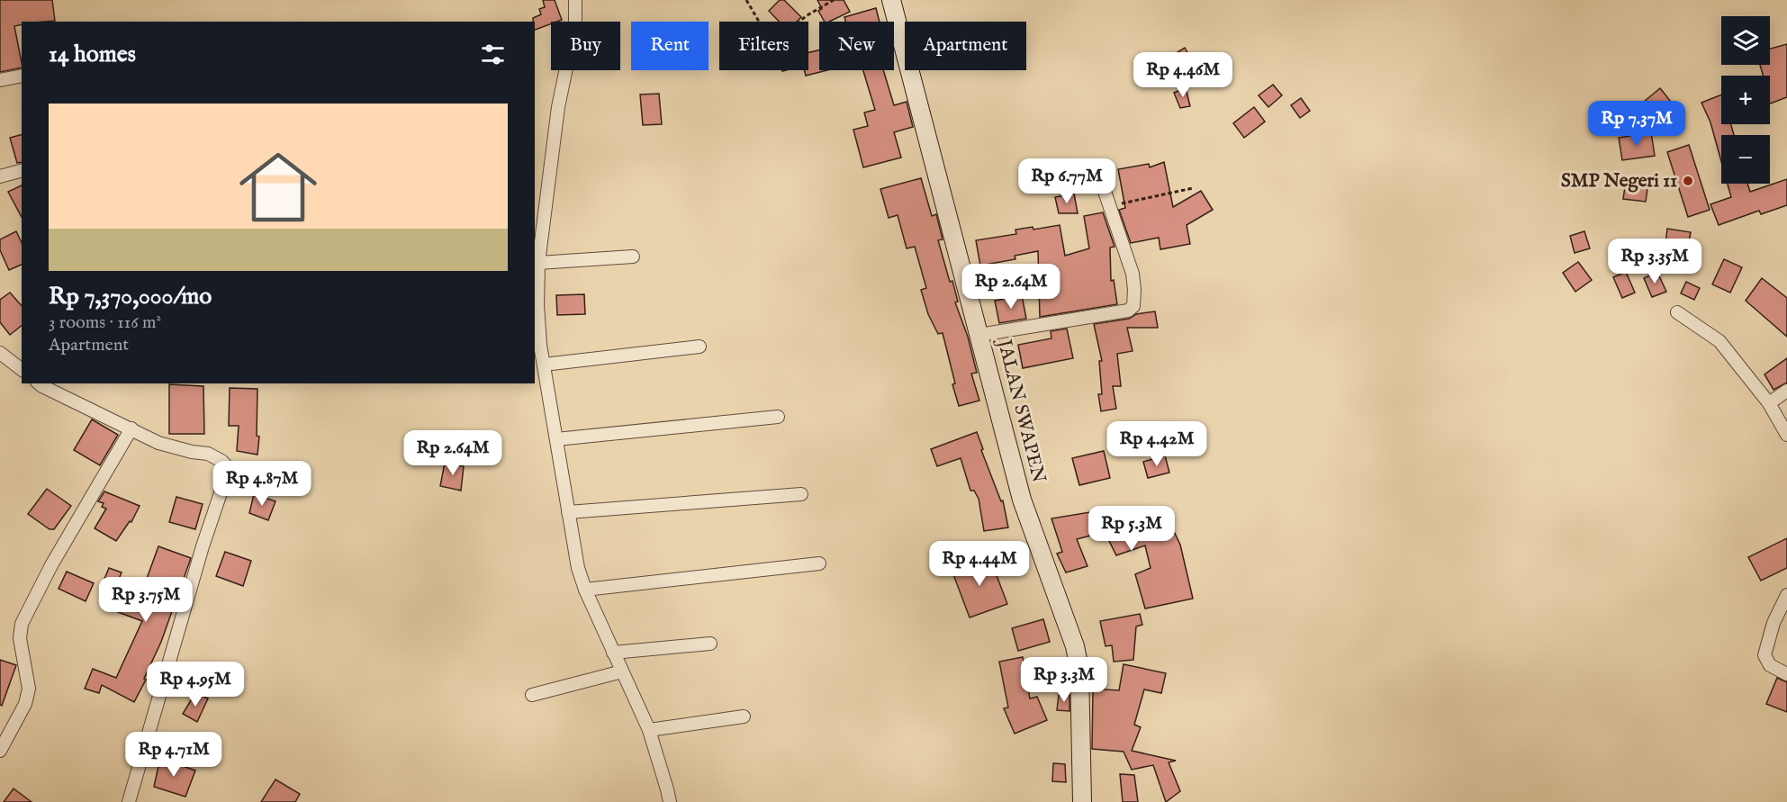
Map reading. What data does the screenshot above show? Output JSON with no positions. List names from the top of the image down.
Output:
{
  "streets": {
    "main road": ["JALAN SWAPEN"]
  },
  "places": ["SMP Negeri 11"],
  "page": {
    "map_buttons": ["+", "−"],
    "chip": [
      "Buy",
      "Rent",
      "Filters",
      "New",
      "Apartment"
    ],
    "heading": "14 homes",
    "price": [
      "Rp 4.46M",
      "Rp 7.37M",
      "Rp 6.77M",
      "Rp 3.35M",
      "Rp 2.64M",
      "Rp 4.42M",
      "Rp 2.64M",
      "Rp 4.87M",
      "Rp 5.3M",
      "Rp 4.44M",
      "Rp 3.75M",
      "Rp 3.3M",
      "Rp 4.95M",
      "Rp 4.71M"
    ],
    "list": [
      {
        "name": "Rp 7,370,000/mo",
        "note": "3 rooms · 116 m² · Apartment"
      }
    ]
  }
}
